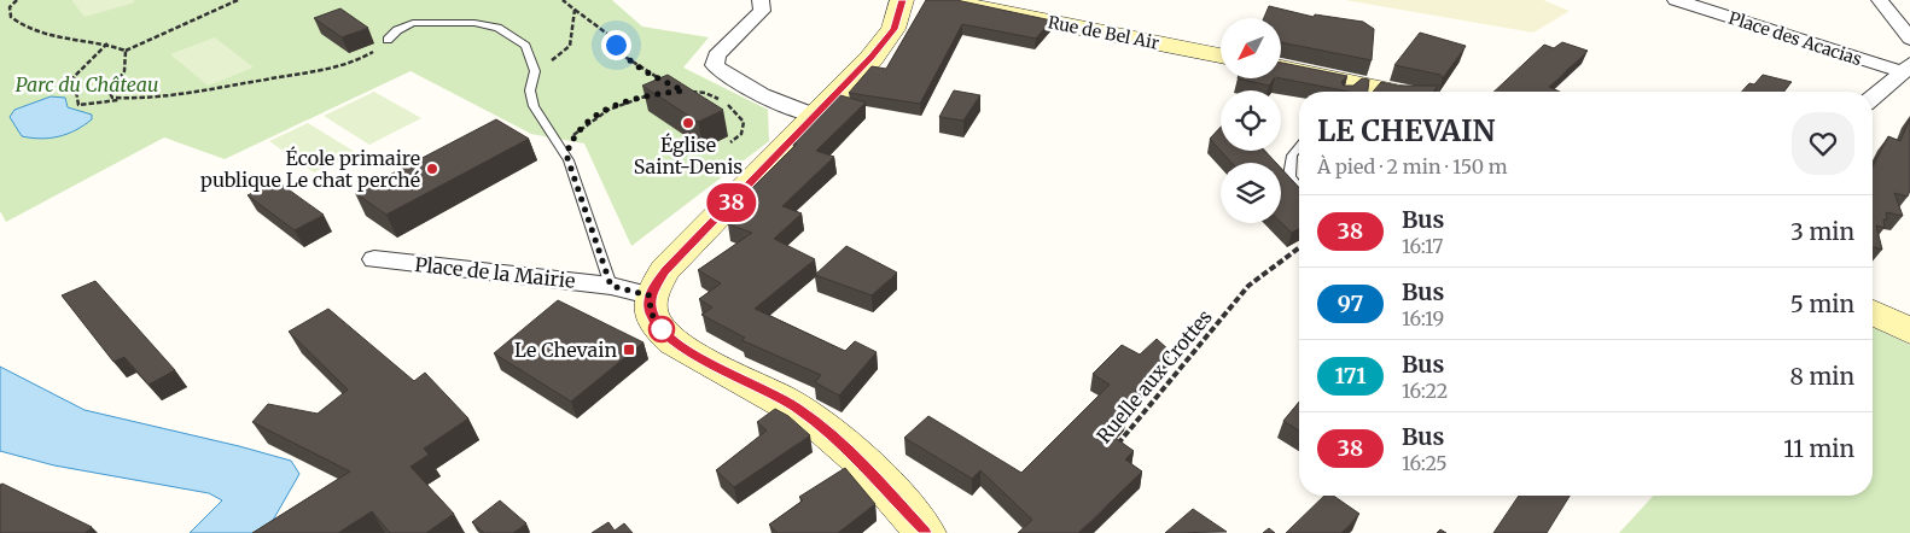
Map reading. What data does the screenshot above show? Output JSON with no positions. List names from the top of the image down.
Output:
{
  "streets": {
    "street": ["Rue de Bel Air", "Place des Acacias", "Place de la Mairie"],
    "path": ["Ruelle aux Crottes"]
  },
  "parks": ["Parc du Château"],
  "places": {
    "other": ["Église Saint-Denis", "École primaire publique Le chat perché"],
    "transit": ["Le Chevain"]
  },
  "lines": ["bus line 38"],
  "north": "bottom left",
  "page": {
    "on_map": "38",
    "heading": ["LE CHEVAIN", "À pied · 2 min · 150 m"],
    "list": [
      {
        "mark": "38",
        "name": "Bus",
        "note": "16:17",
        "value": "3 min"
      },
      {
        "mark": "97",
        "name": "Bus",
        "note": "16:19",
        "value": "5 min"
      },
      {
        "mark": "171",
        "name": "Bus",
        "note": "16:22",
        "value": "8 min"
      },
      {
        "mark": "38",
        "name": "Bus",
        "note": "16:25",
        "value": "11 min"
      }
    ]
  }
}
